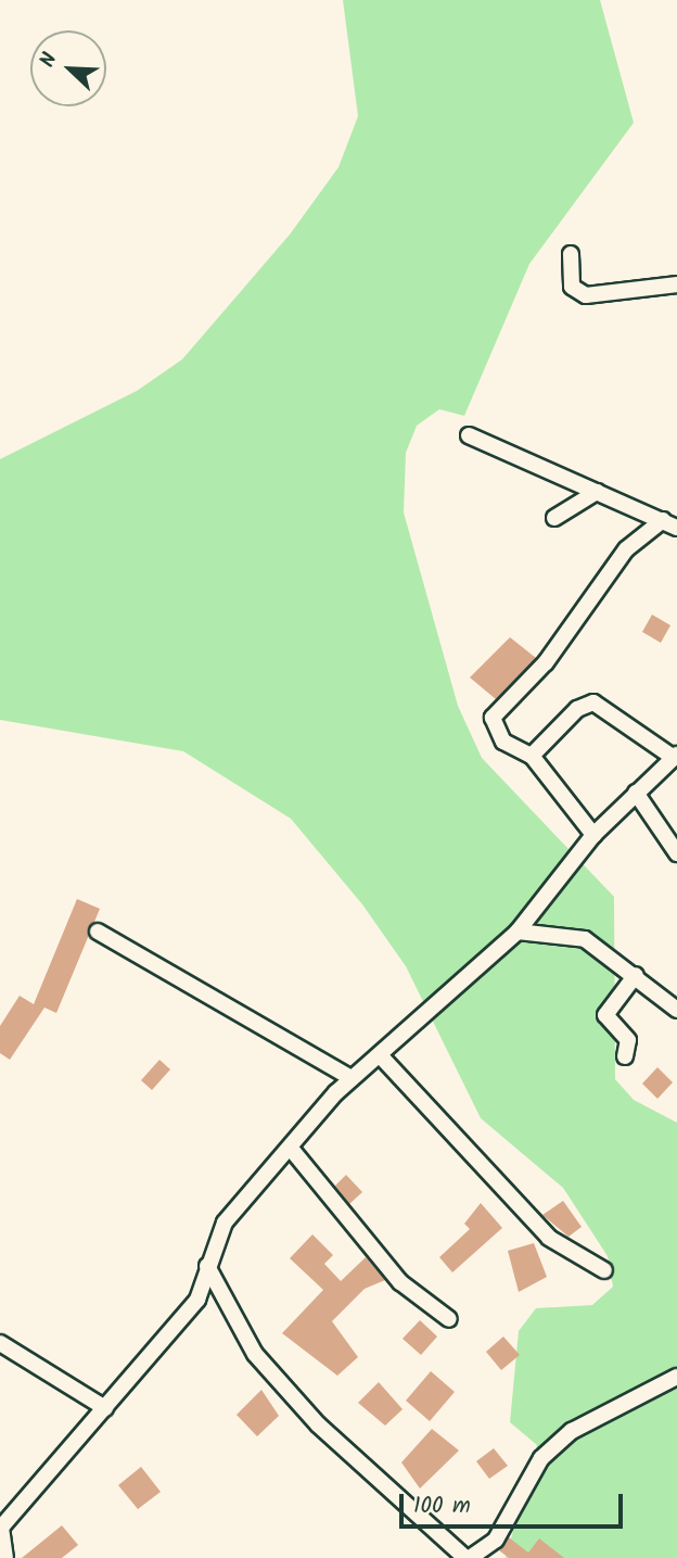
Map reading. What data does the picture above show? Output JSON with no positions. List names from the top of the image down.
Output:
{
  "scale_bar": "100 m",
  "north": "top left"
}
